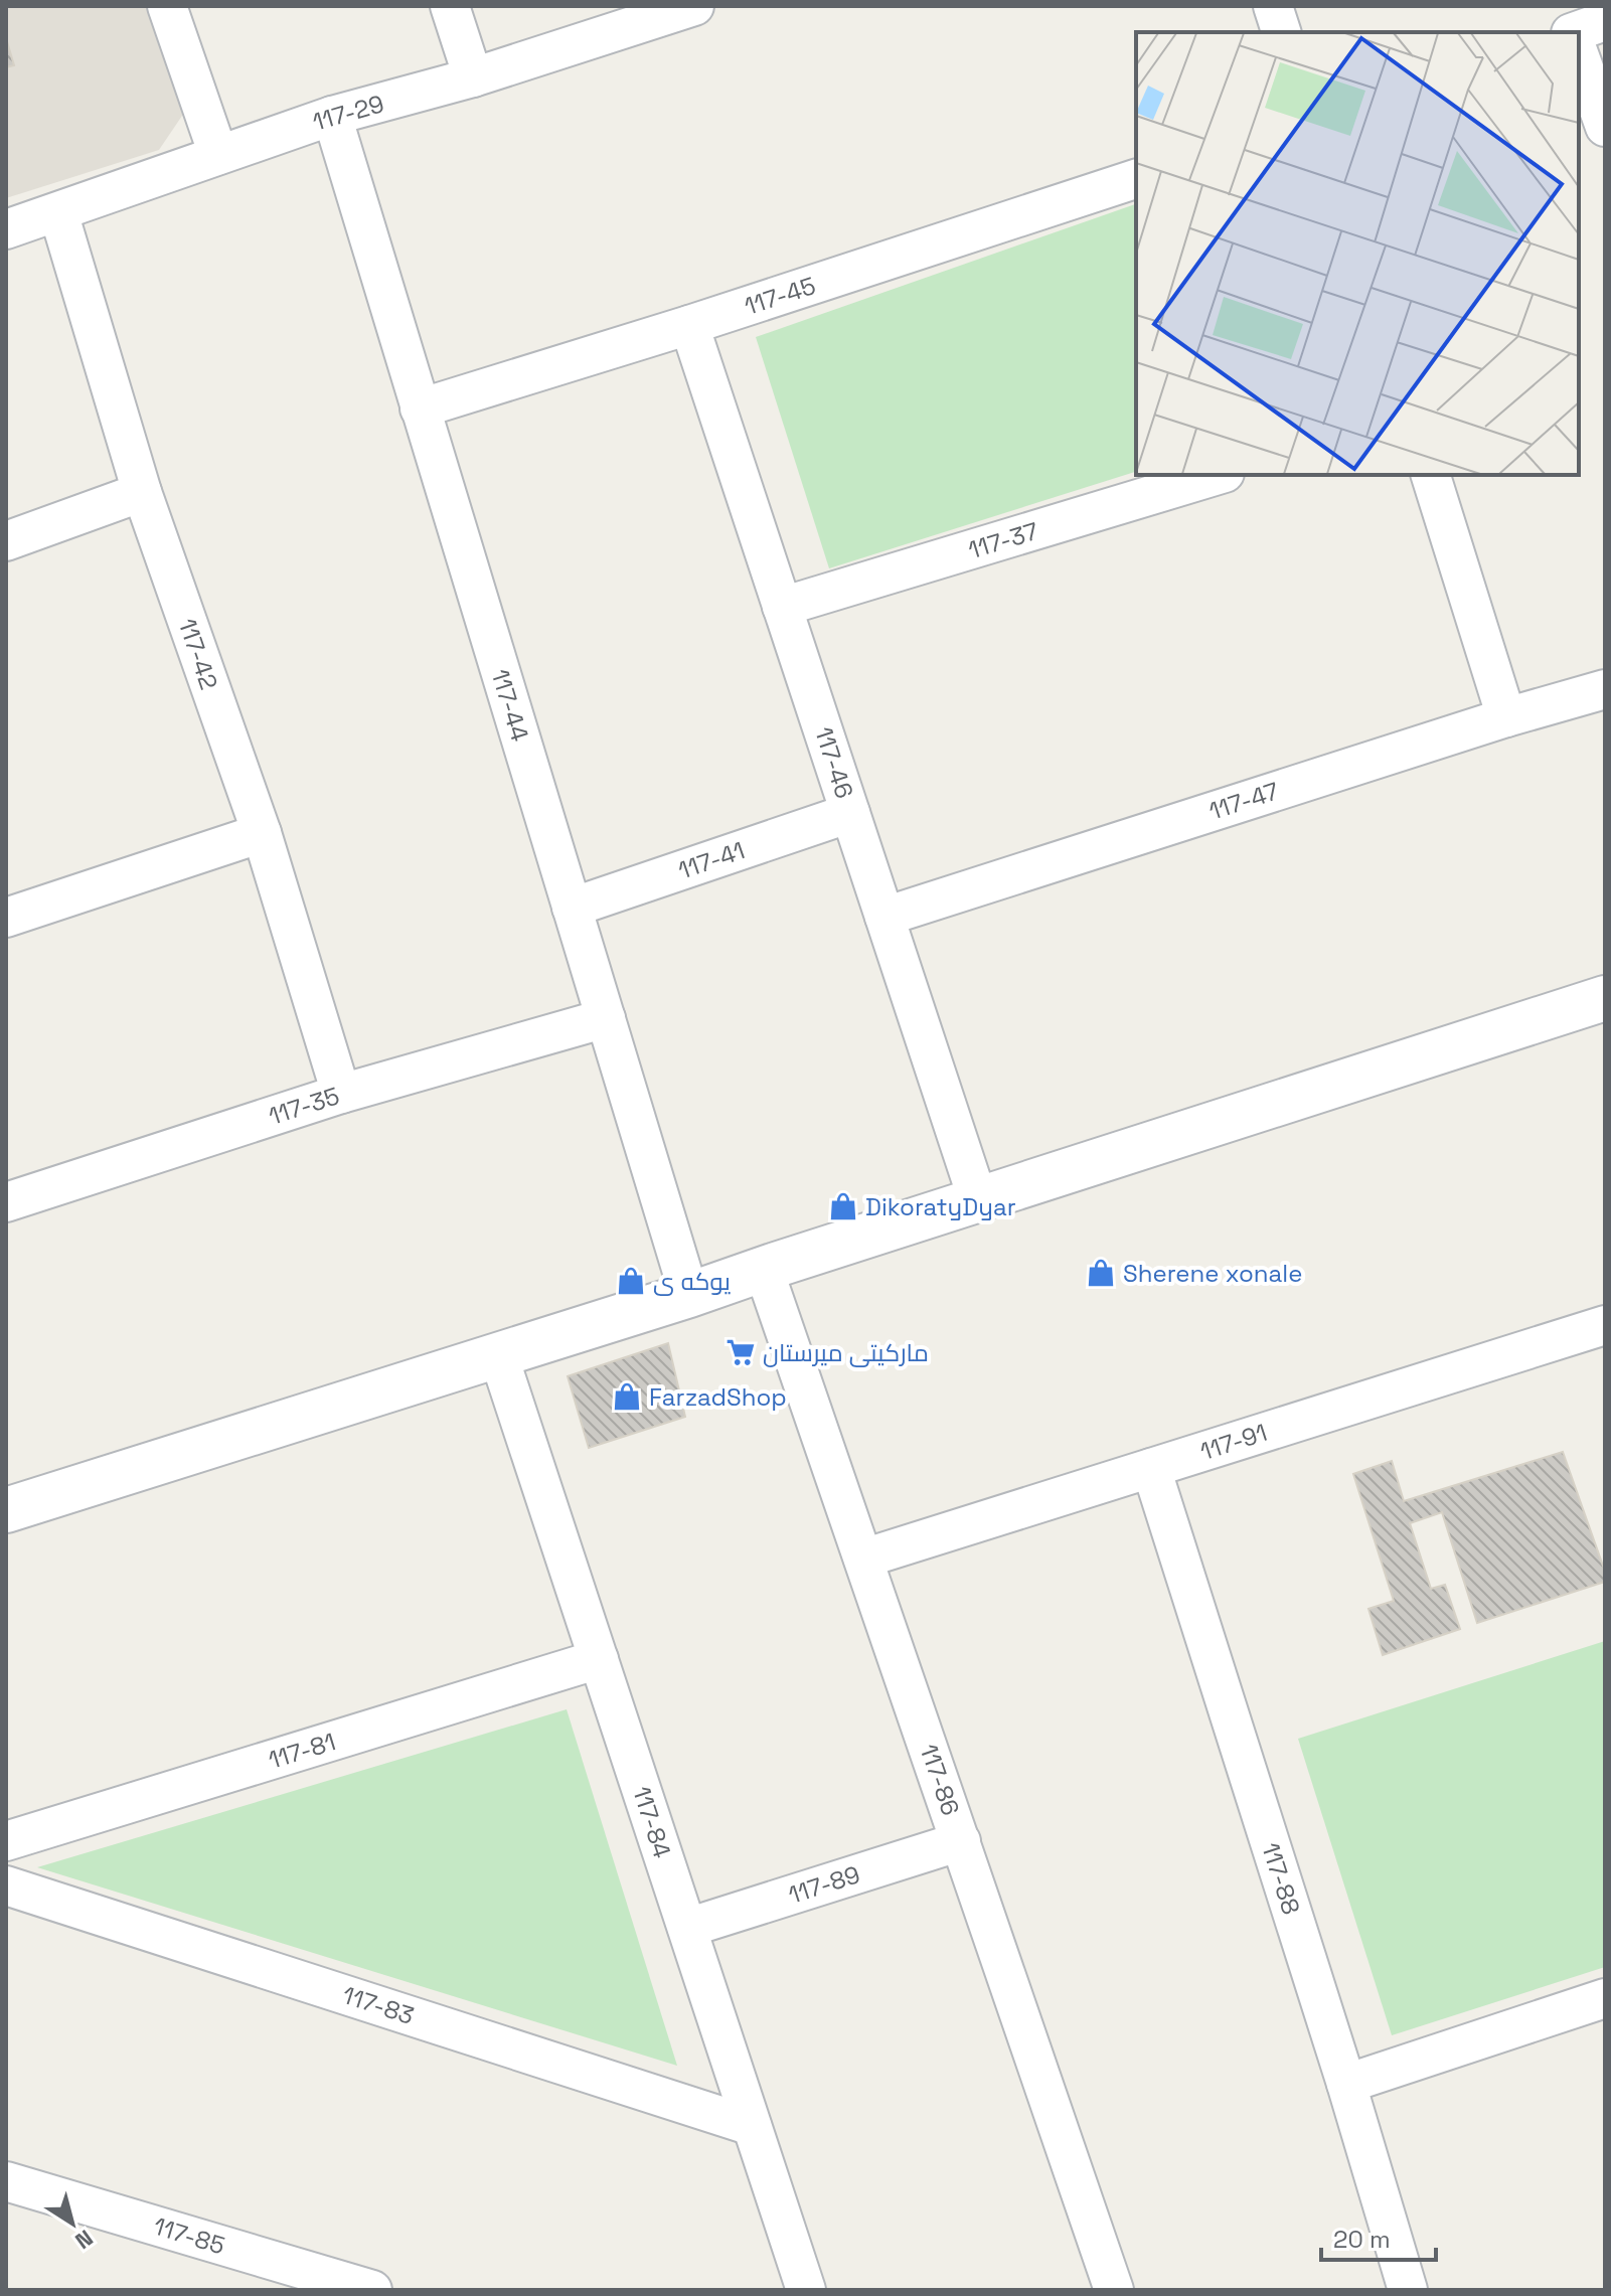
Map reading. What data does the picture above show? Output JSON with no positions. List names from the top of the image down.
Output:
{
  "streets": {
    "street": [
      "117-29",
      "117-45",
      "117-37",
      "117-42",
      "117-44",
      "117-46",
      "117-47",
      "117-41",
      "117-35",
      "117-91",
      "117-81",
      "117-86",
      "117-84",
      "117-88",
      "117-89",
      "117-83",
      "117-85"
    ]
  },
  "crossings": [
    ["117-29", "117-42"],
    ["117-29", "117-44"],
    ["117-45", "117-44"],
    ["117-45", "117-46"],
    ["117-37", "117-46"],
    ["117-42", "117-35"],
    ["117-44", "117-41"],
    ["117-44", "117-35"],
    ["117-46", "117-47"],
    ["117-46", "117-41"],
    ["117-91", "117-86"],
    ["117-91", "117-88"],
    ["117-81", "117-84"],
    ["117-86", "117-89"],
    ["117-84", "117-89"],
    ["117-84", "117-83"]
  ],
  "places": {
    "shop": [
      "DikoratyDyar",
      "Sherene xonale",
      "یوکه ی",
      "FarzadShop"
    ],
    "supermarket": ["مارکیتی میرستان"]
  },
  "scale_bar": "20 m",
  "north": "bottom right"
}
